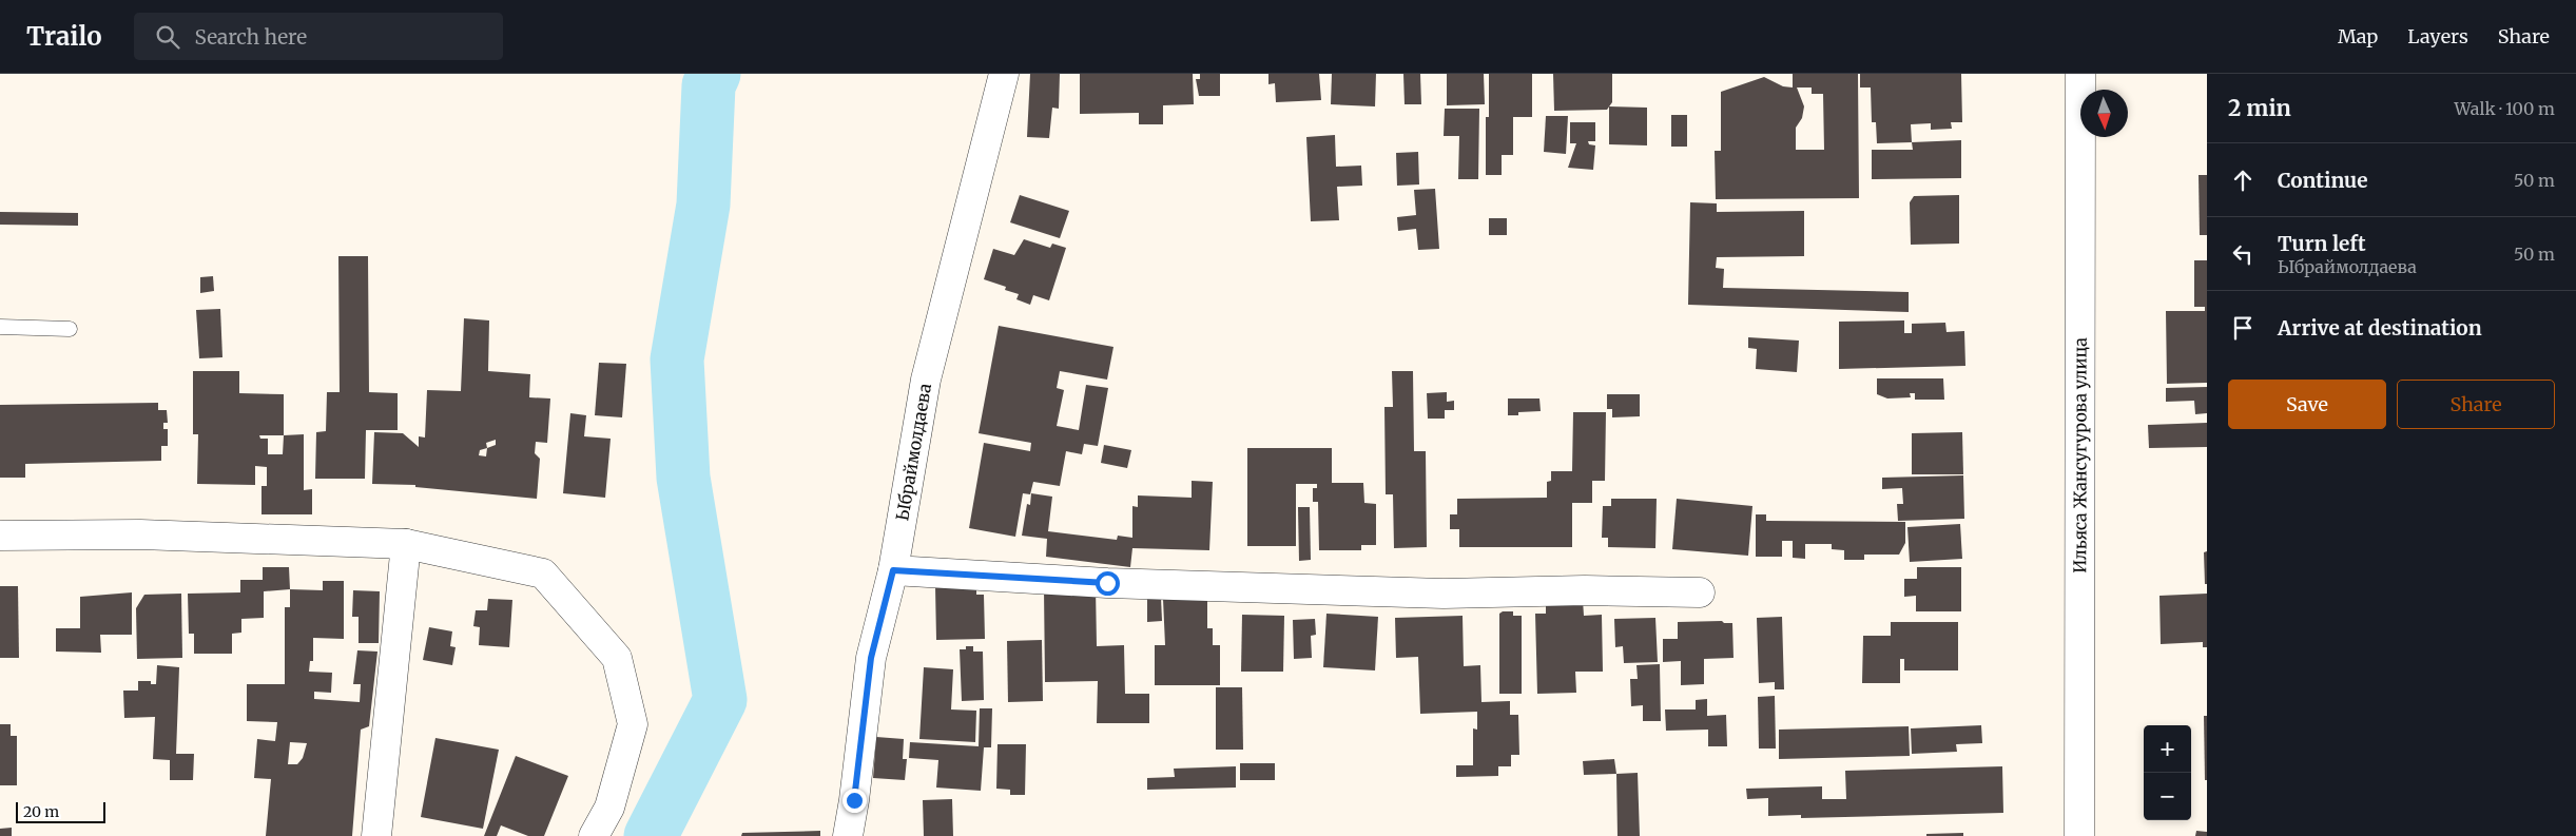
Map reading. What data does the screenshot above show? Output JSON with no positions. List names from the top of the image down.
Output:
{
  "streets": {
    "street": ["Ыбраймолдаева", "Ильяса Жансугурова улица"]
  },
  "scale_bar": "20 m",
  "north": "bottom",
  "page": {
    "header": "Trailo",
    "search": "Search here",
    "nav": ["Map", "Layers", "Share"],
    "heading": ["2 min", "Walk · 100 m"],
    "list": [
      ["Continue", "50 m"],
      ["Turn left", "Ыбраймолдаева", "50 m"],
      "Arrive at destination"
    ],
    "buttons": ["Save", "Share"],
    "map_buttons": ["+", "−"],
    "scale": "20 m"
  }
}
